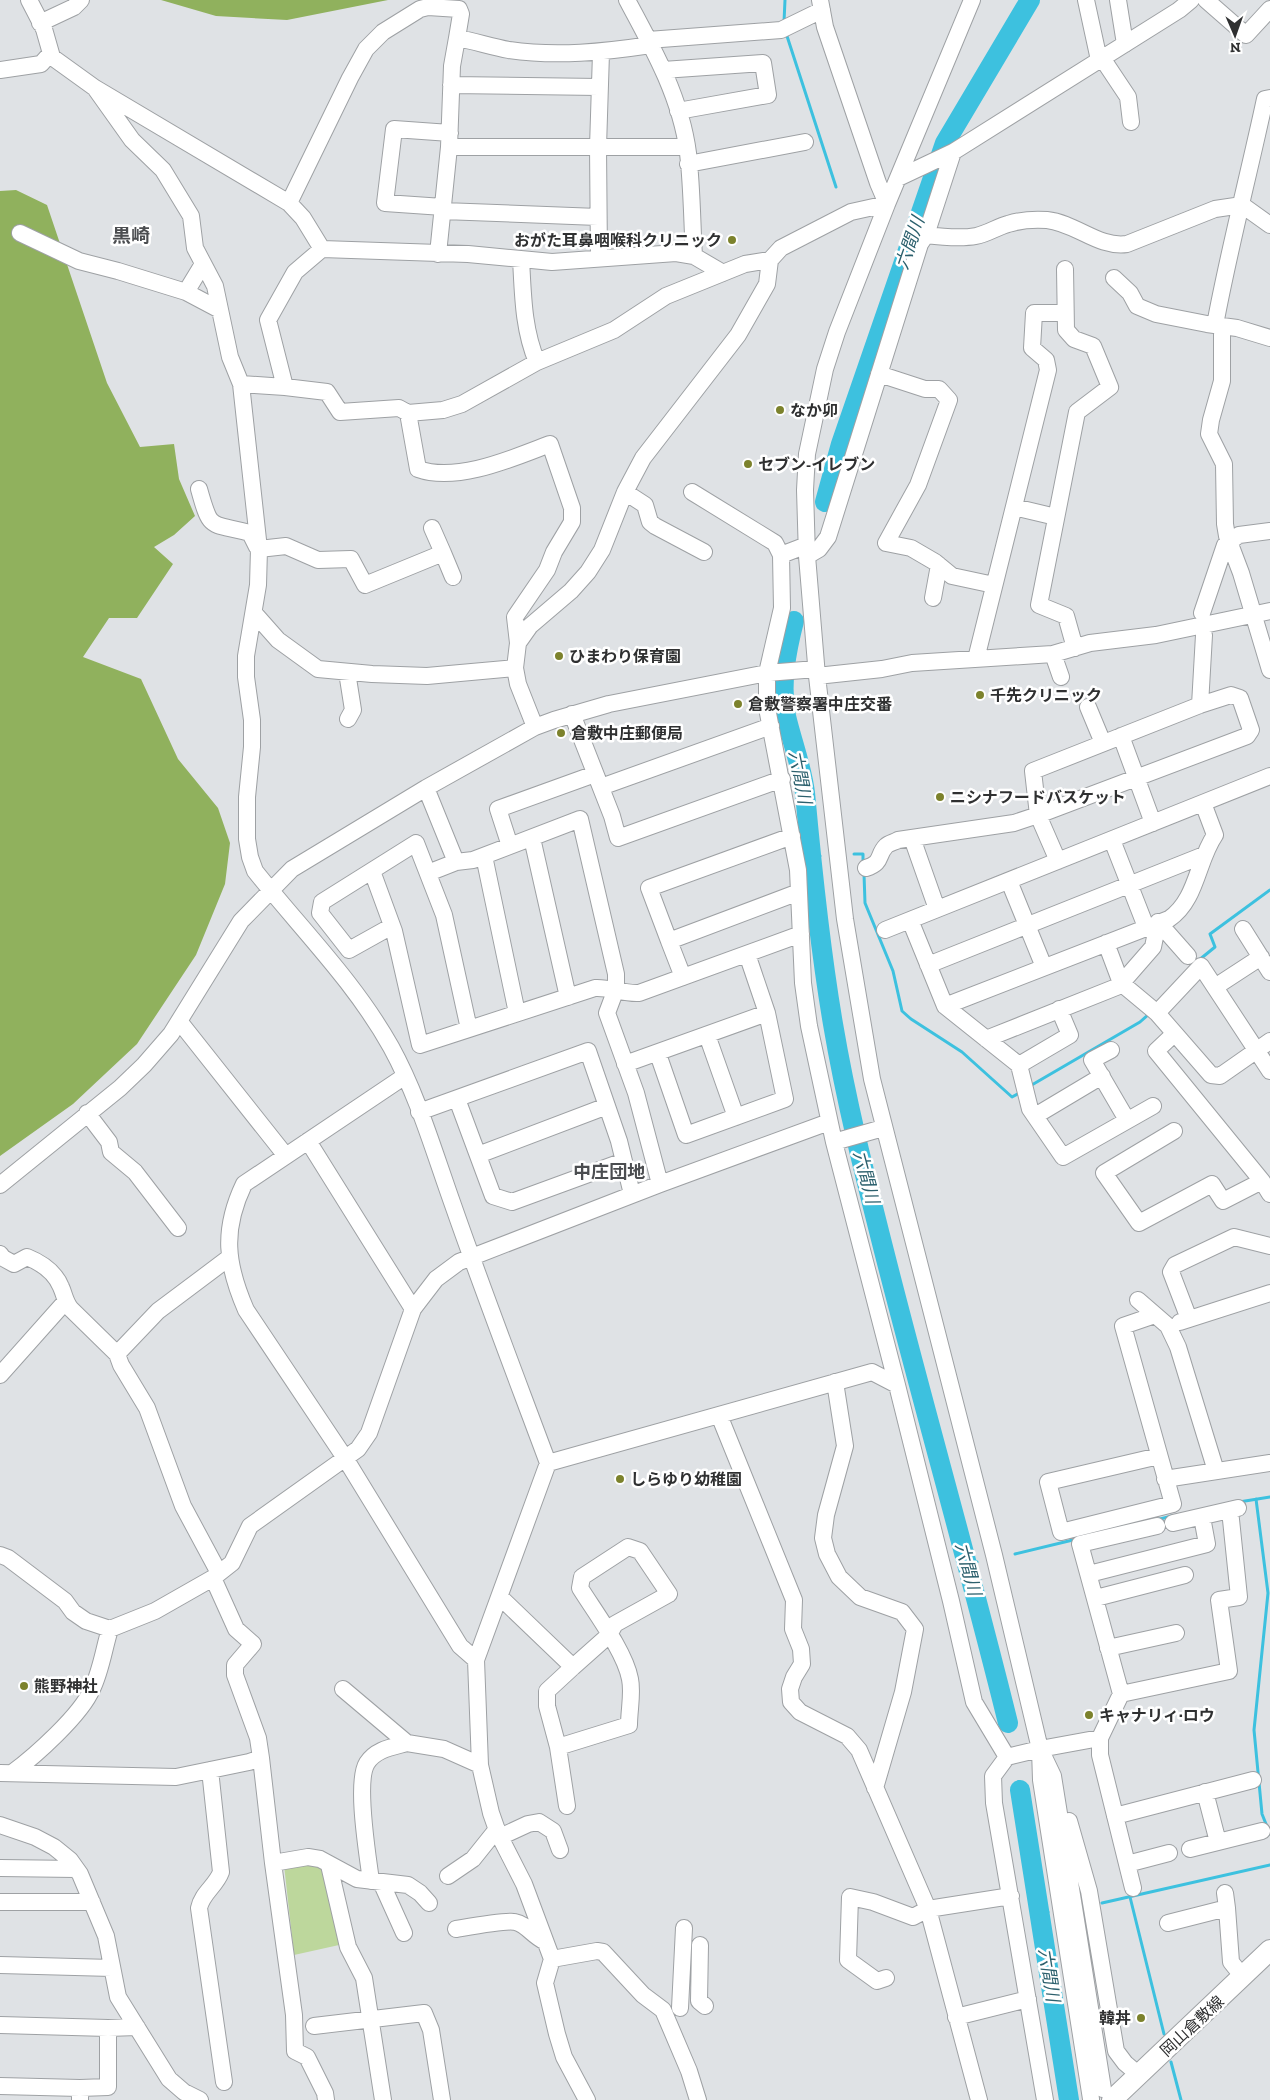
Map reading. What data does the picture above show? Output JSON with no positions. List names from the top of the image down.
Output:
{
  "streets": {
    "main road": ["岡山倉敷線"]
  },
  "districts": ["黒崎", "中庄団地"],
  "water": ["六間川"],
  "places": [
    "おがた耳鼻咽喉科クリニック",
    "なか卯",
    "セブン-イレブン",
    "ひまわり保育園",
    "千先クリニック",
    "倉敷警察署中庄交番",
    "倉敷中庄郵便局",
    "ニシナフードバスケット",
    "しらゆり幼稚園",
    "熊野神社",
    "キャナリィ·ロウ",
    "韓丼"
  ],
  "north": "bottom"
}
